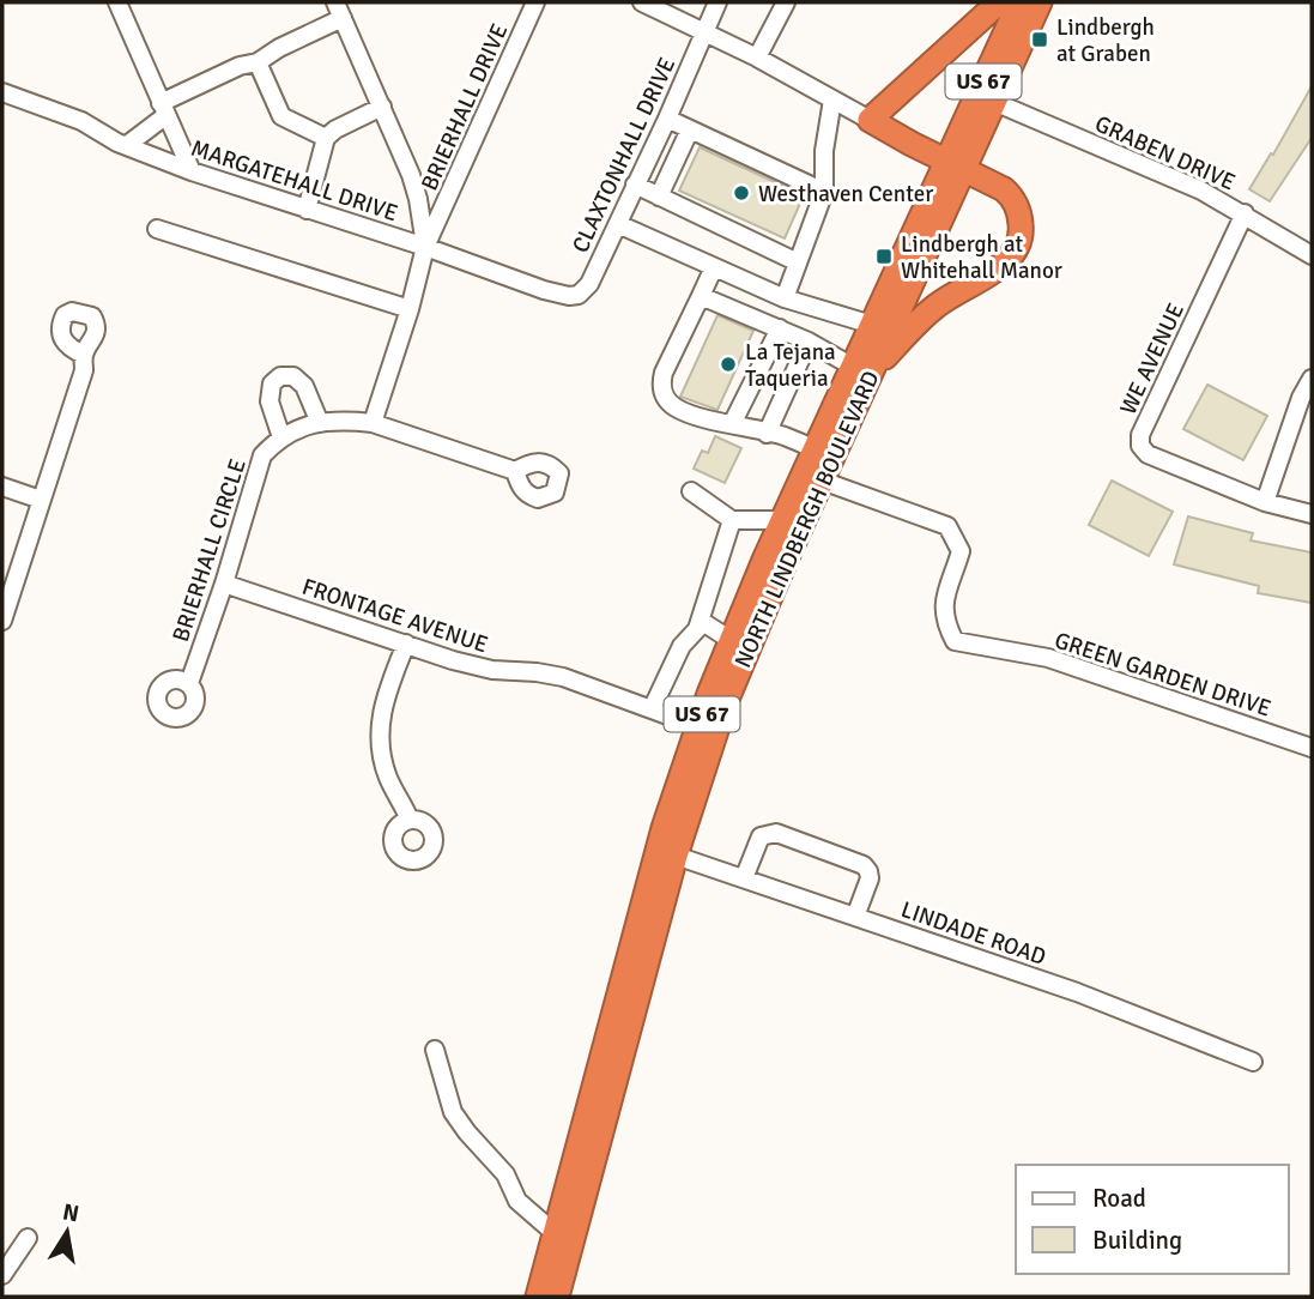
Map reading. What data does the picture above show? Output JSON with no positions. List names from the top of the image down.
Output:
{
  "streets": {
    "highway": ["US 67", "NORTH LINDBERGH BOULEVARD"],
    "street": [
      "BRIERHALL DRIVE",
      "GRABEN DRIVE",
      "CLAXTONHALL DRIVE",
      "MARGATEHALL DRIVE",
      "WE AVENUE",
      "BRIERHALL CIRCLE",
      "FRONTAGE AVENUE",
      "GREEN GARDEN DRIVE",
      "LINDADE ROAD"
    ]
  },
  "crossings": [
    ["BRIERHALL DRIVE", "MARGATEHALL DRIVE"],
    ["GRABEN DRIVE", "WE AVENUE"],
    ["GRABEN DRIVE", "NORTH LINDBERGH BOULEVARD"],
    ["CLAXTONHALL DRIVE", "MARGATEHALL DRIVE"],
    ["NORTH LINDBERGH BOULEVARD", "FRONTAGE AVENUE"],
    ["NORTH LINDBERGH BOULEVARD", "GREEN GARDEN DRIVE"],
    ["NORTH LINDBERGH BOULEVARD", "LINDADE ROAD"],
    ["BRIERHALL CIRCLE", "FRONTAGE AVENUE"]
  ],
  "places": {
    "transit": ["Lindbergh at Graben", "Lindbergh at Whitehall Manor"],
    "other": ["Westhaven Center", "La Tejana Taqueria"]
  },
  "legend": ["Road", "Building"],
  "north": "top"
}
